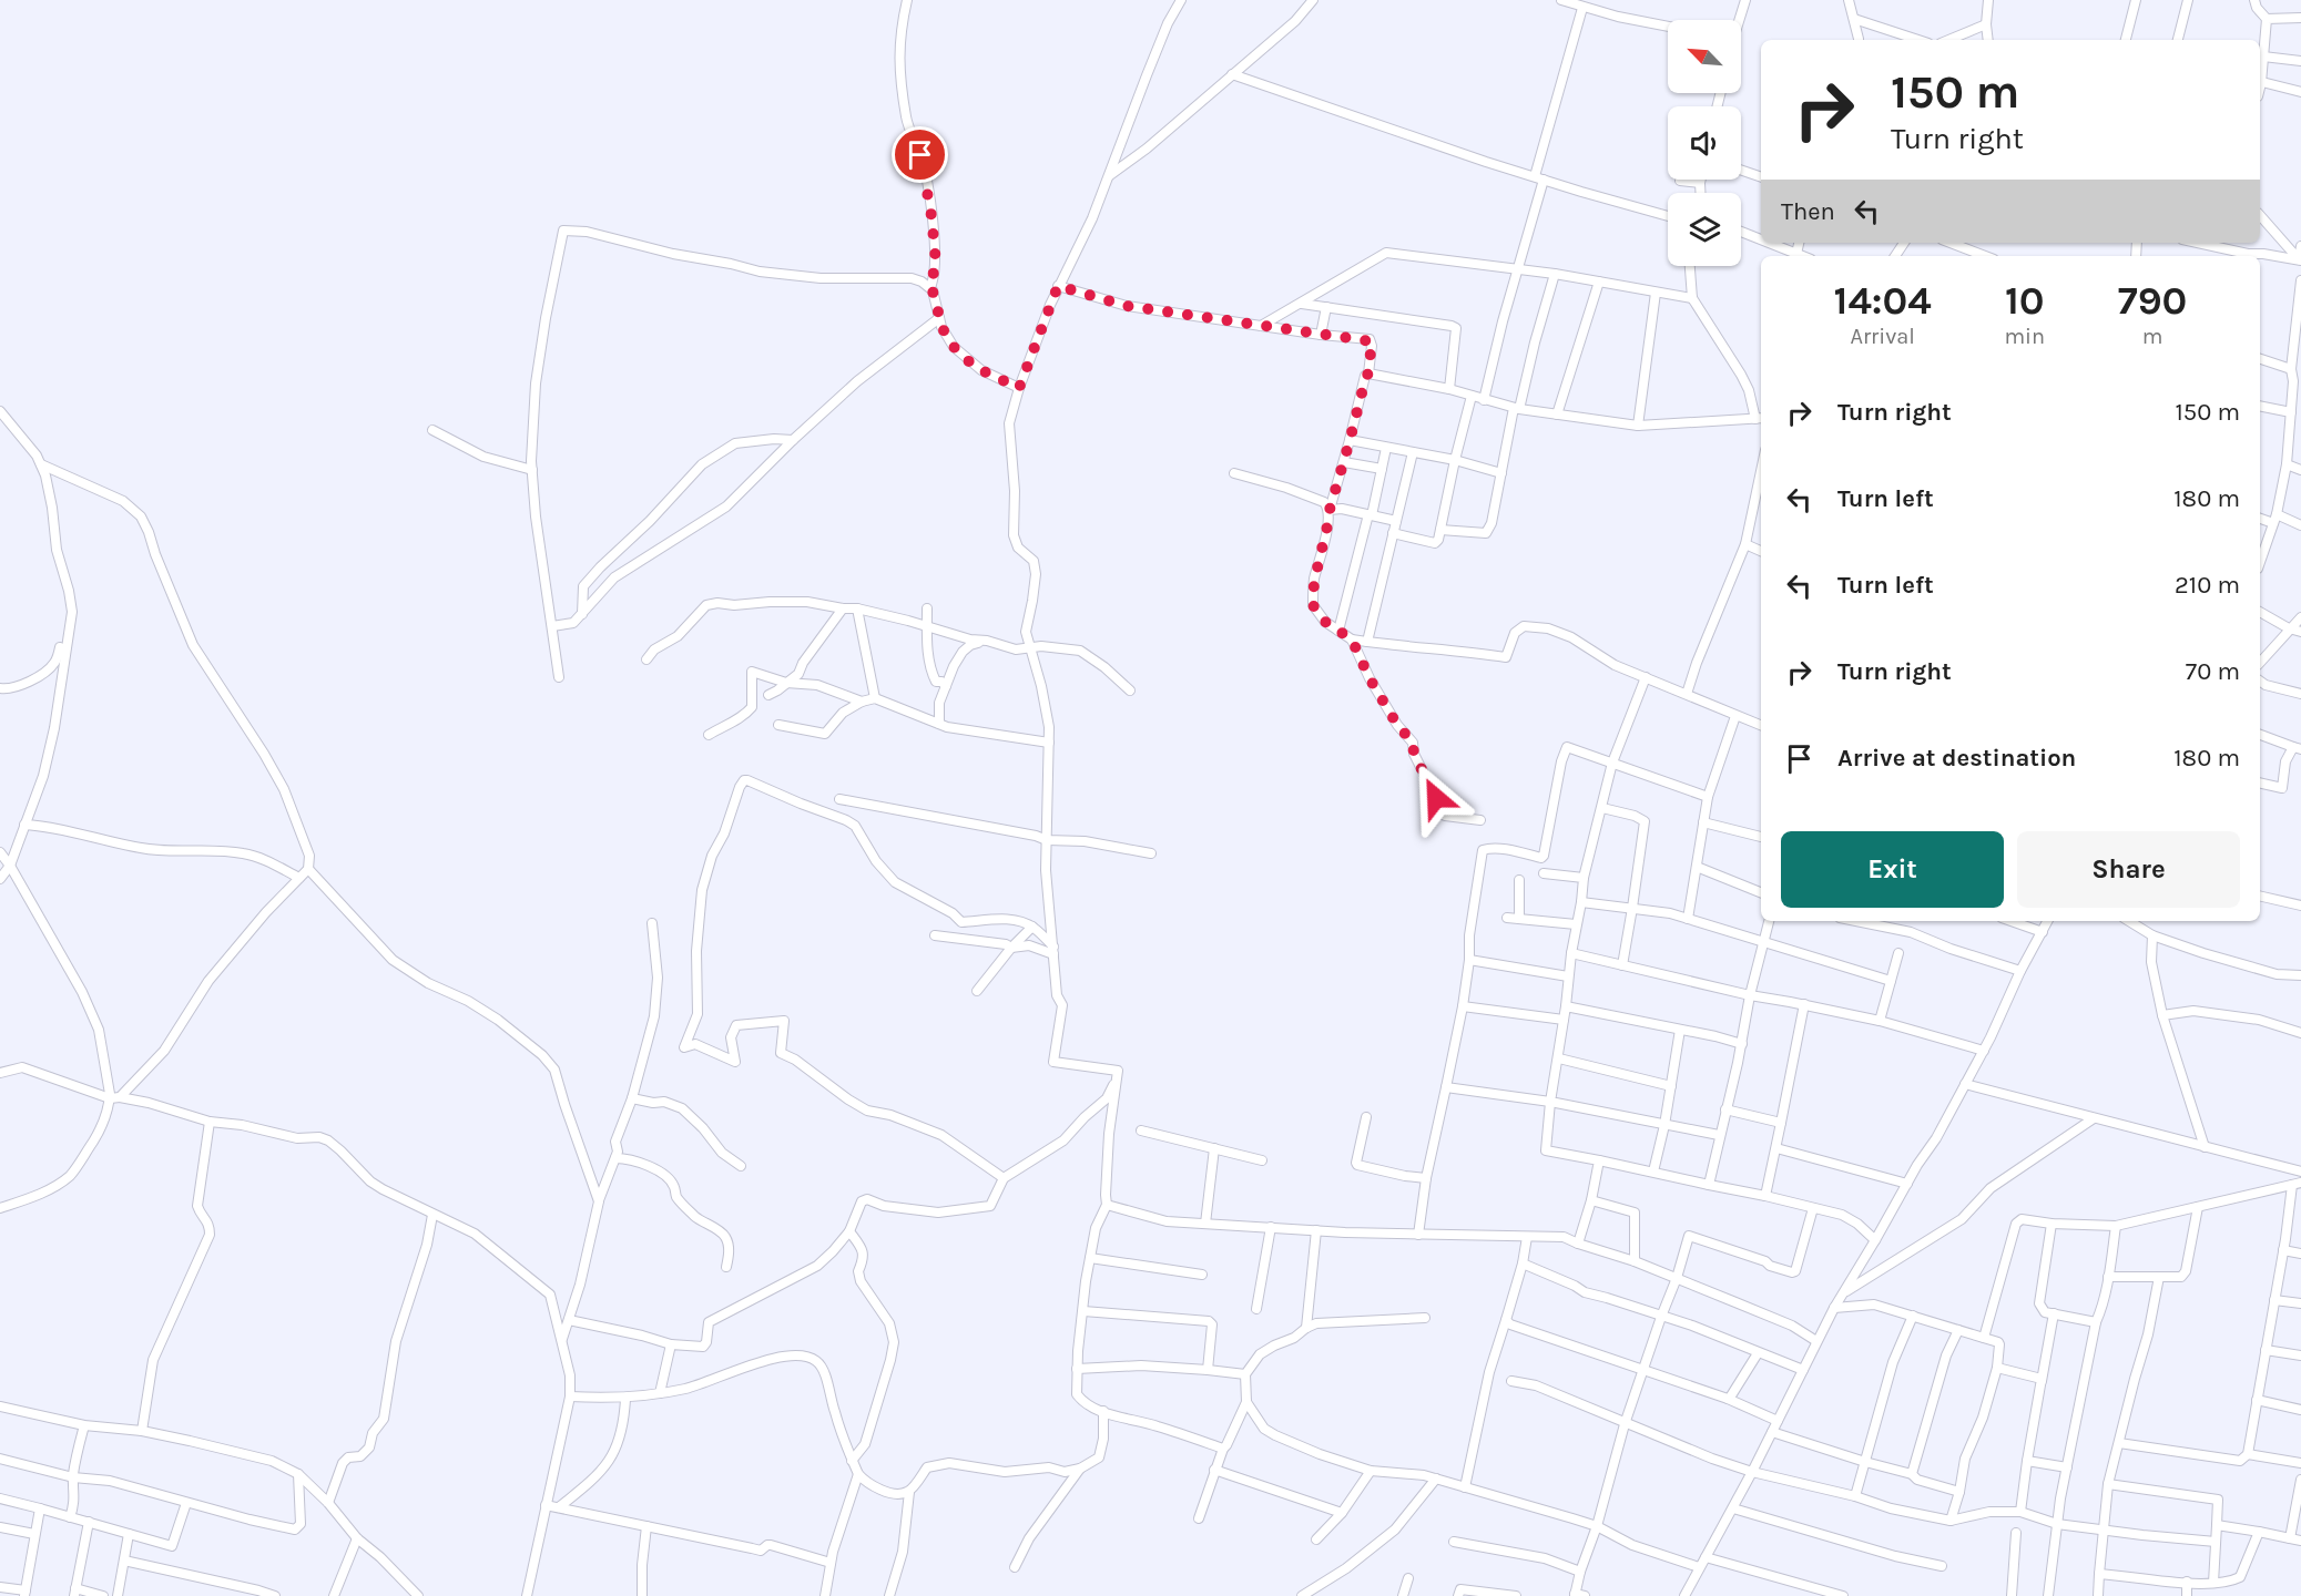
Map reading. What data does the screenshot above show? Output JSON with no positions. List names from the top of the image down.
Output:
{
  "north": "top left",
  "page": {
    "turn": ["150 m", "Turn right"],
    "then": "Then",
    "eta": [
      "14:04",
      "Arrival",
      "10",
      "min",
      "790",
      "m"
    ],
    "list": [
      {
        "name": "Turn right",
        "value": "150 m"
      },
      {
        "name": "Turn left",
        "value": "180 m"
      },
      {
        "name": "Turn left",
        "value": "210 m"
      },
      {
        "name": "Turn right",
        "value": "70 m"
      },
      {
        "name": "Arrive at destination",
        "value": "180 m"
      }
    ],
    "buttons": ["Exit", "Share"]
  }
}
